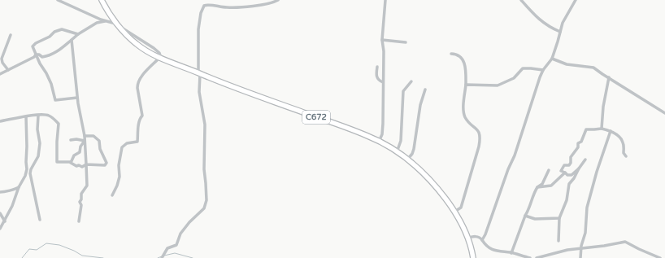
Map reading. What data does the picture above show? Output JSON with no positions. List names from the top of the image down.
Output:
{
  "streets": {
    "main road": ["C672"]
  }
}
